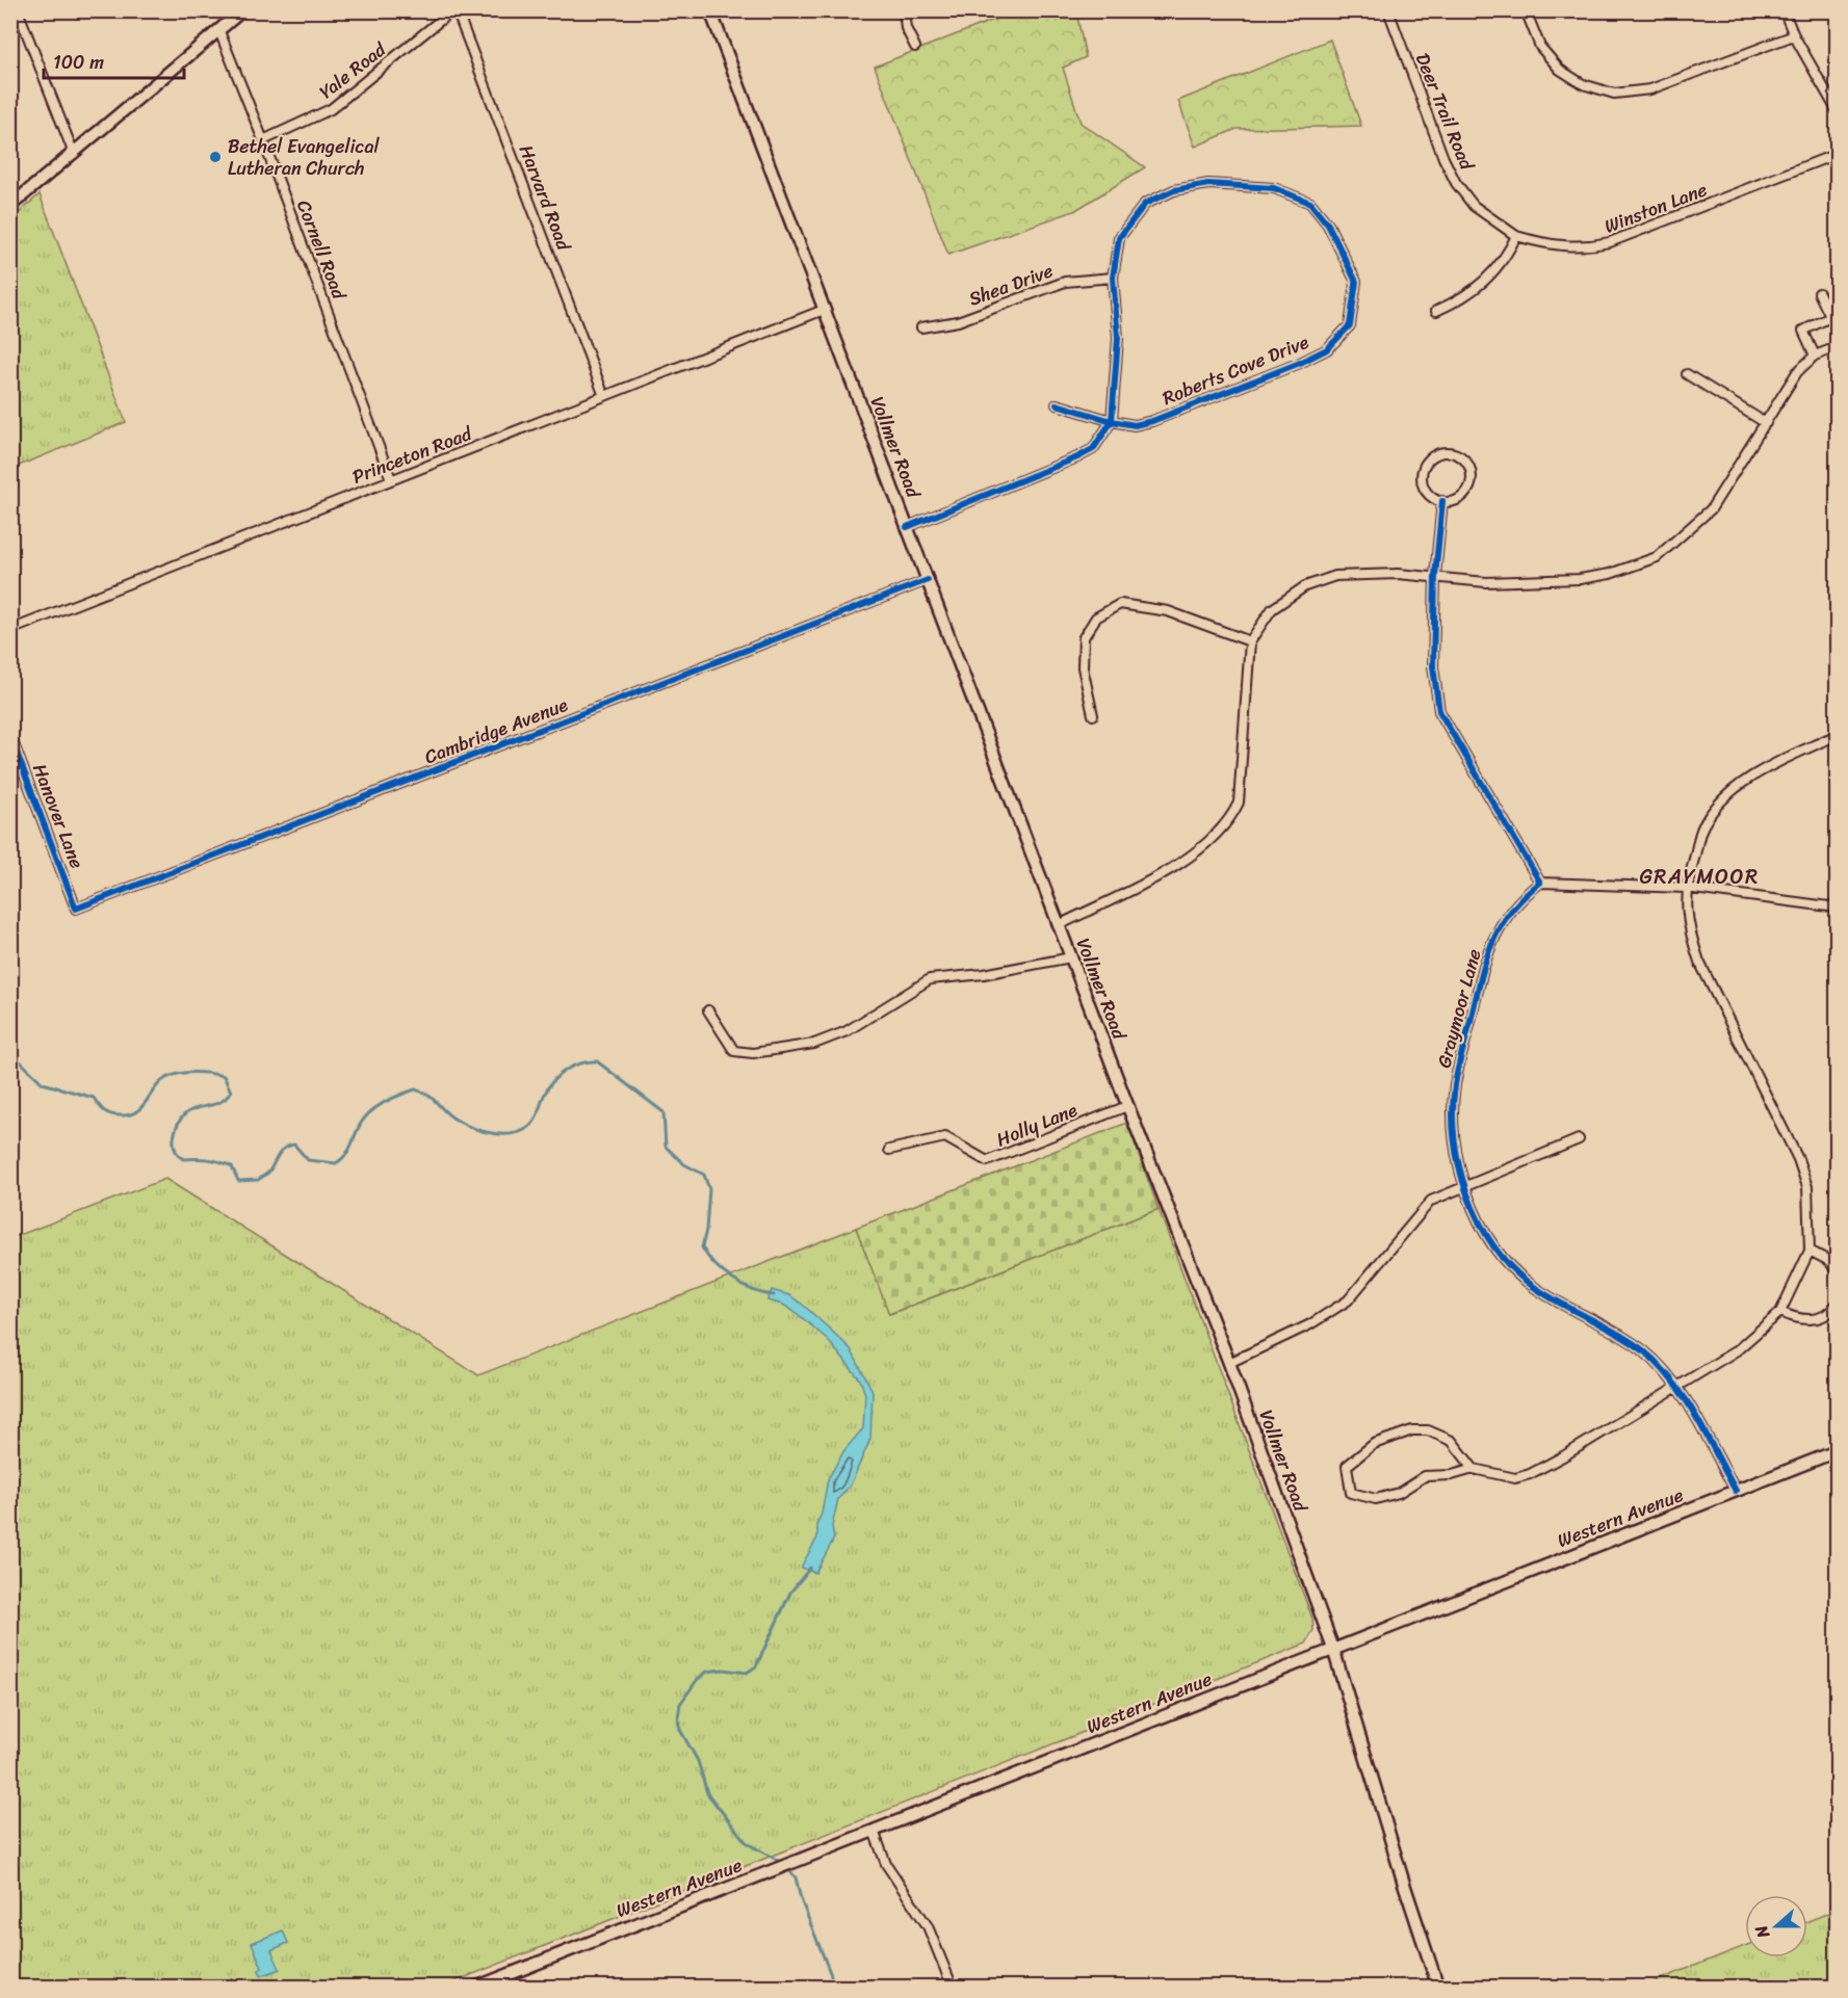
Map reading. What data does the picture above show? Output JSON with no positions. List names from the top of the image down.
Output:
{
  "streets": {
    "main road": ["Vollmer Road", "Western Avenue"],
    "street": [
      "Yale Road",
      "Deer Trail Road",
      "Harvard Road",
      "Winston Lane",
      "Cornell Road",
      "Shea Drive",
      "Roberts Cove Drive",
      "Princeton Road",
      "Cambridge Avenue",
      "Hanover Lane",
      "Graymoor Lane",
      "Holly Lane"
    ]
  },
  "crossings": [
    ["Yale Road", "Harvard Road"],
    ["Yale Road", "Cornell Road"],
    ["Deer Trail Road", "Winston Lane"],
    ["Harvard Road", "Princeton Road"],
    ["Cornell Road", "Princeton Road"],
    ["Shea Drive", "Roberts Cove Drive"],
    ["Roberts Cove Drive", "Vollmer Road"],
    ["Vollmer Road", "Princeton Road"],
    ["Vollmer Road", "Cambridge Avenue"],
    ["Vollmer Road", "Holly Lane"],
    ["Vollmer Road", "Western Avenue"],
    ["Cambridge Avenue", "Hanover Lane"],
    ["Graymoor Lane", "Western Avenue"]
  ],
  "districts": ["GRAYMOOR"],
  "places": ["Bethel Evangelical Lutheran Church"],
  "scale_bar": "100 m",
  "north": "left"
}
